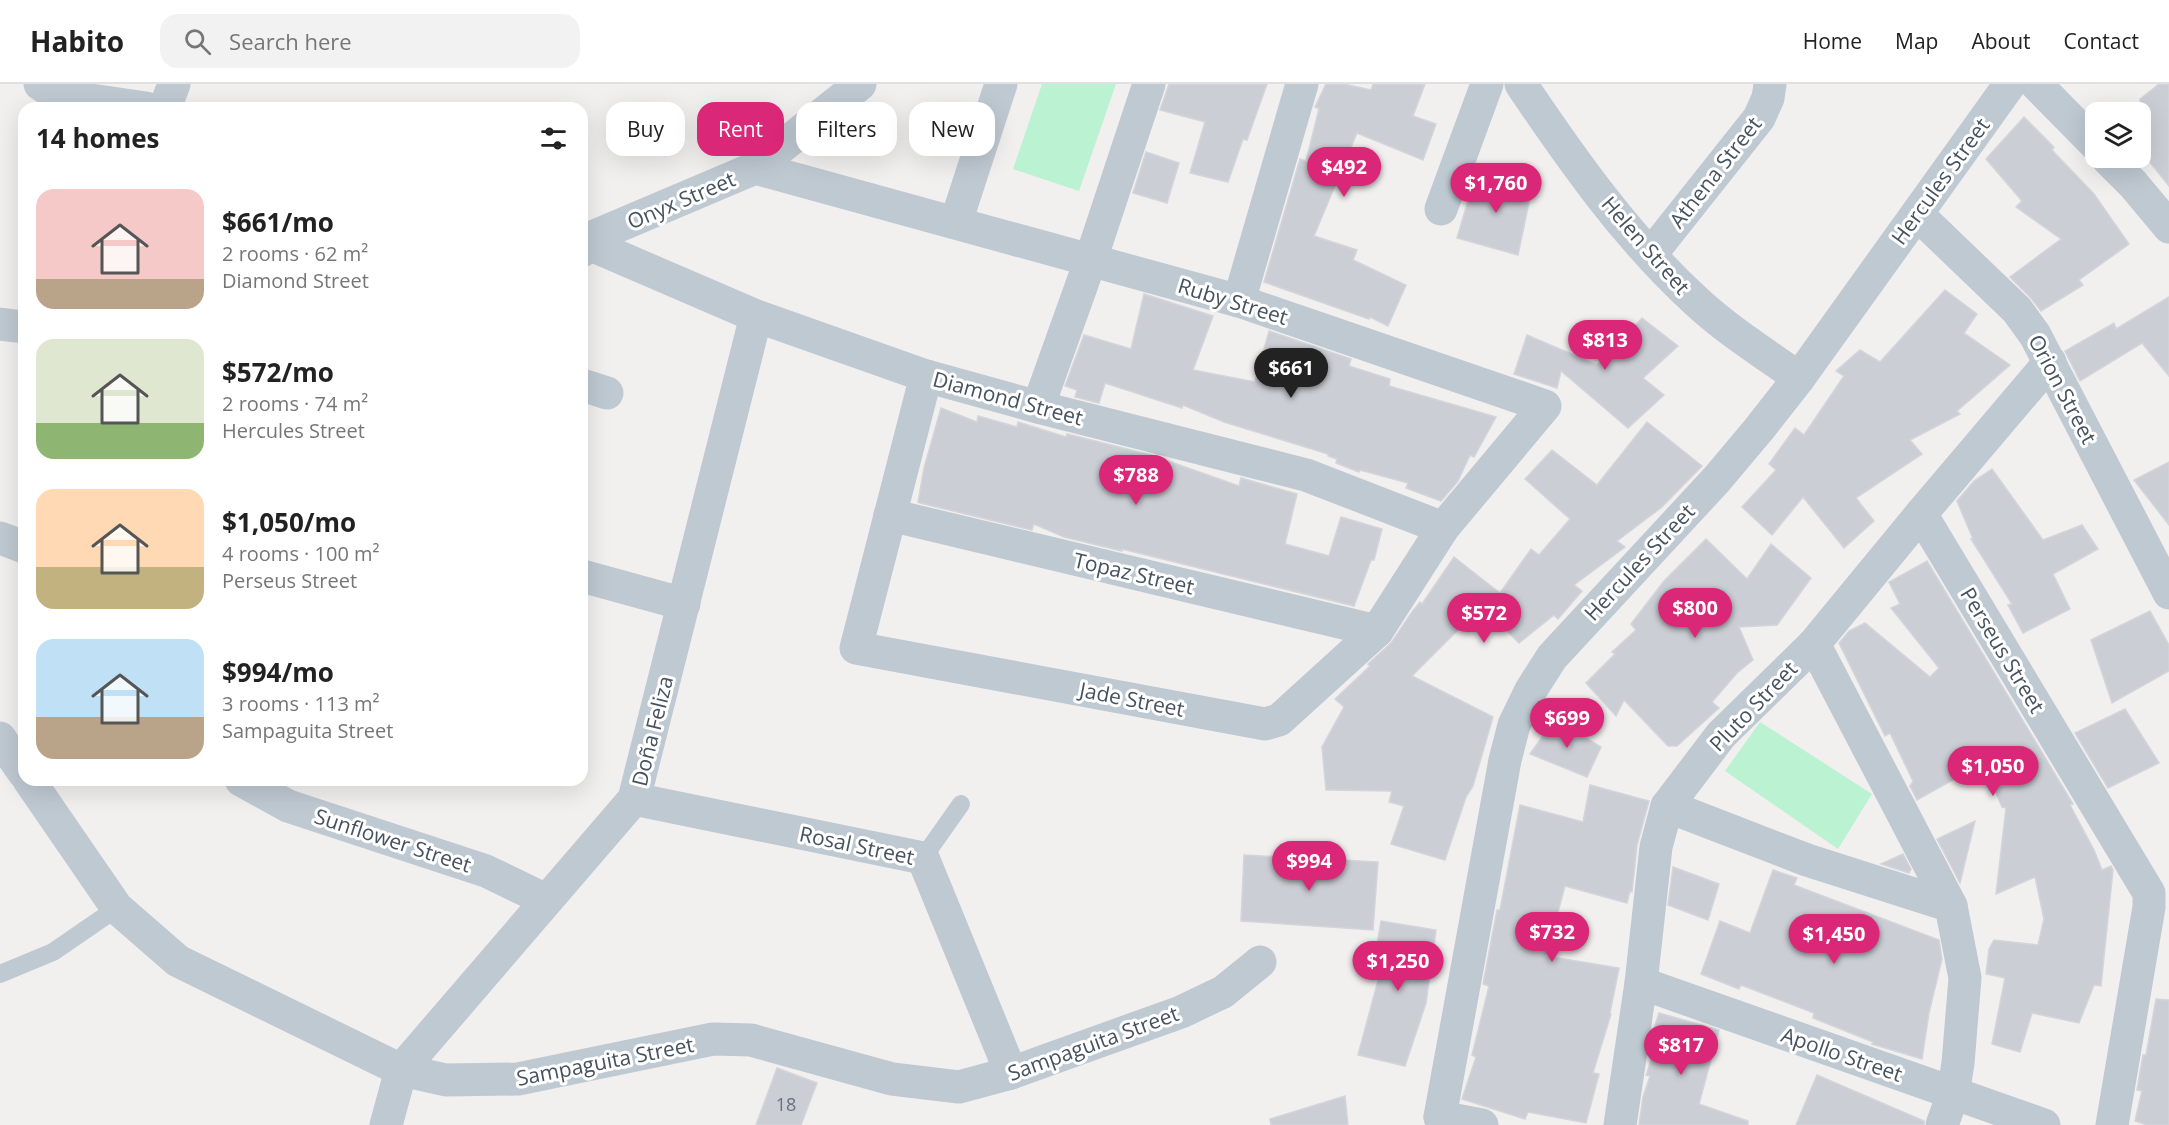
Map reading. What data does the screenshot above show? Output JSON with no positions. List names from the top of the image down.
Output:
{
  "streets": {
    "street": [
      "Athena Street",
      "Hercules Street",
      "Onyx Street",
      "Helen Street",
      "Ruby Street",
      "Orion Street",
      "Diamond Street",
      "Topaz Street",
      "Perseus Street",
      "Jade Street",
      "Pluto Street",
      "Doña Feliza",
      "Sunflower Street",
      "Rosal Street",
      "Sampaguita Street",
      "Apollo Street"
    ]
  },
  "crossings": [
    ["Athena Street", "Helen Street"],
    ["Hercules Street", "Helen Street"],
    ["Hercules Street", "Orion Street"],
    ["Onyx Street", "Ruby Street"],
    ["Ruby Street", "Jade Street"],
    ["Orion Street", "Pluto Street"],
    ["Diamond Street", "Jade Street"],
    ["Diamond Street", "Doña Feliza"],
    ["Topaz Street", "Jade Street"],
    ["Perseus Street", "Pluto Street"],
    ["Pluto Street", "Apollo Street"],
    ["Doña Feliza", "Sunflower Street"],
    ["Doña Feliza", "Rosal Street"],
    ["Doña Feliza", "Sampaguita Street"],
    ["Rosal Street", "Sampaguita Street"]
  ],
  "house_numbers": ["18"],
  "page": {
    "header": "Habito",
    "search": "Search here",
    "nav": [
      "Home",
      "Map",
      "About",
      "Contact"
    ],
    "chip": [
      "Buy",
      "Rent",
      "Filters",
      "New"
    ],
    "heading": "14 homes",
    "price": [
      "$492",
      "$1,760",
      "$813",
      "$661",
      "$788",
      "$800",
      "$572",
      "$699",
      "$1,050",
      "$994",
      "$732",
      "$1,450",
      "$1,250",
      "$817"
    ],
    "list": [
      {
        "name": "$661/mo",
        "note": "2 rooms · 62 m² · Diamond Street"
      },
      {
        "name": "$572/mo",
        "note": "2 rooms · 74 m² · Hercules Street"
      },
      {
        "name": "$1,050/mo",
        "note": "4 rooms · 100 m² · Perseus Street"
      },
      {
        "name": "$994/mo",
        "note": "3 rooms · 113 m² · Sampaguita Street"
      }
    ]
  }
}
